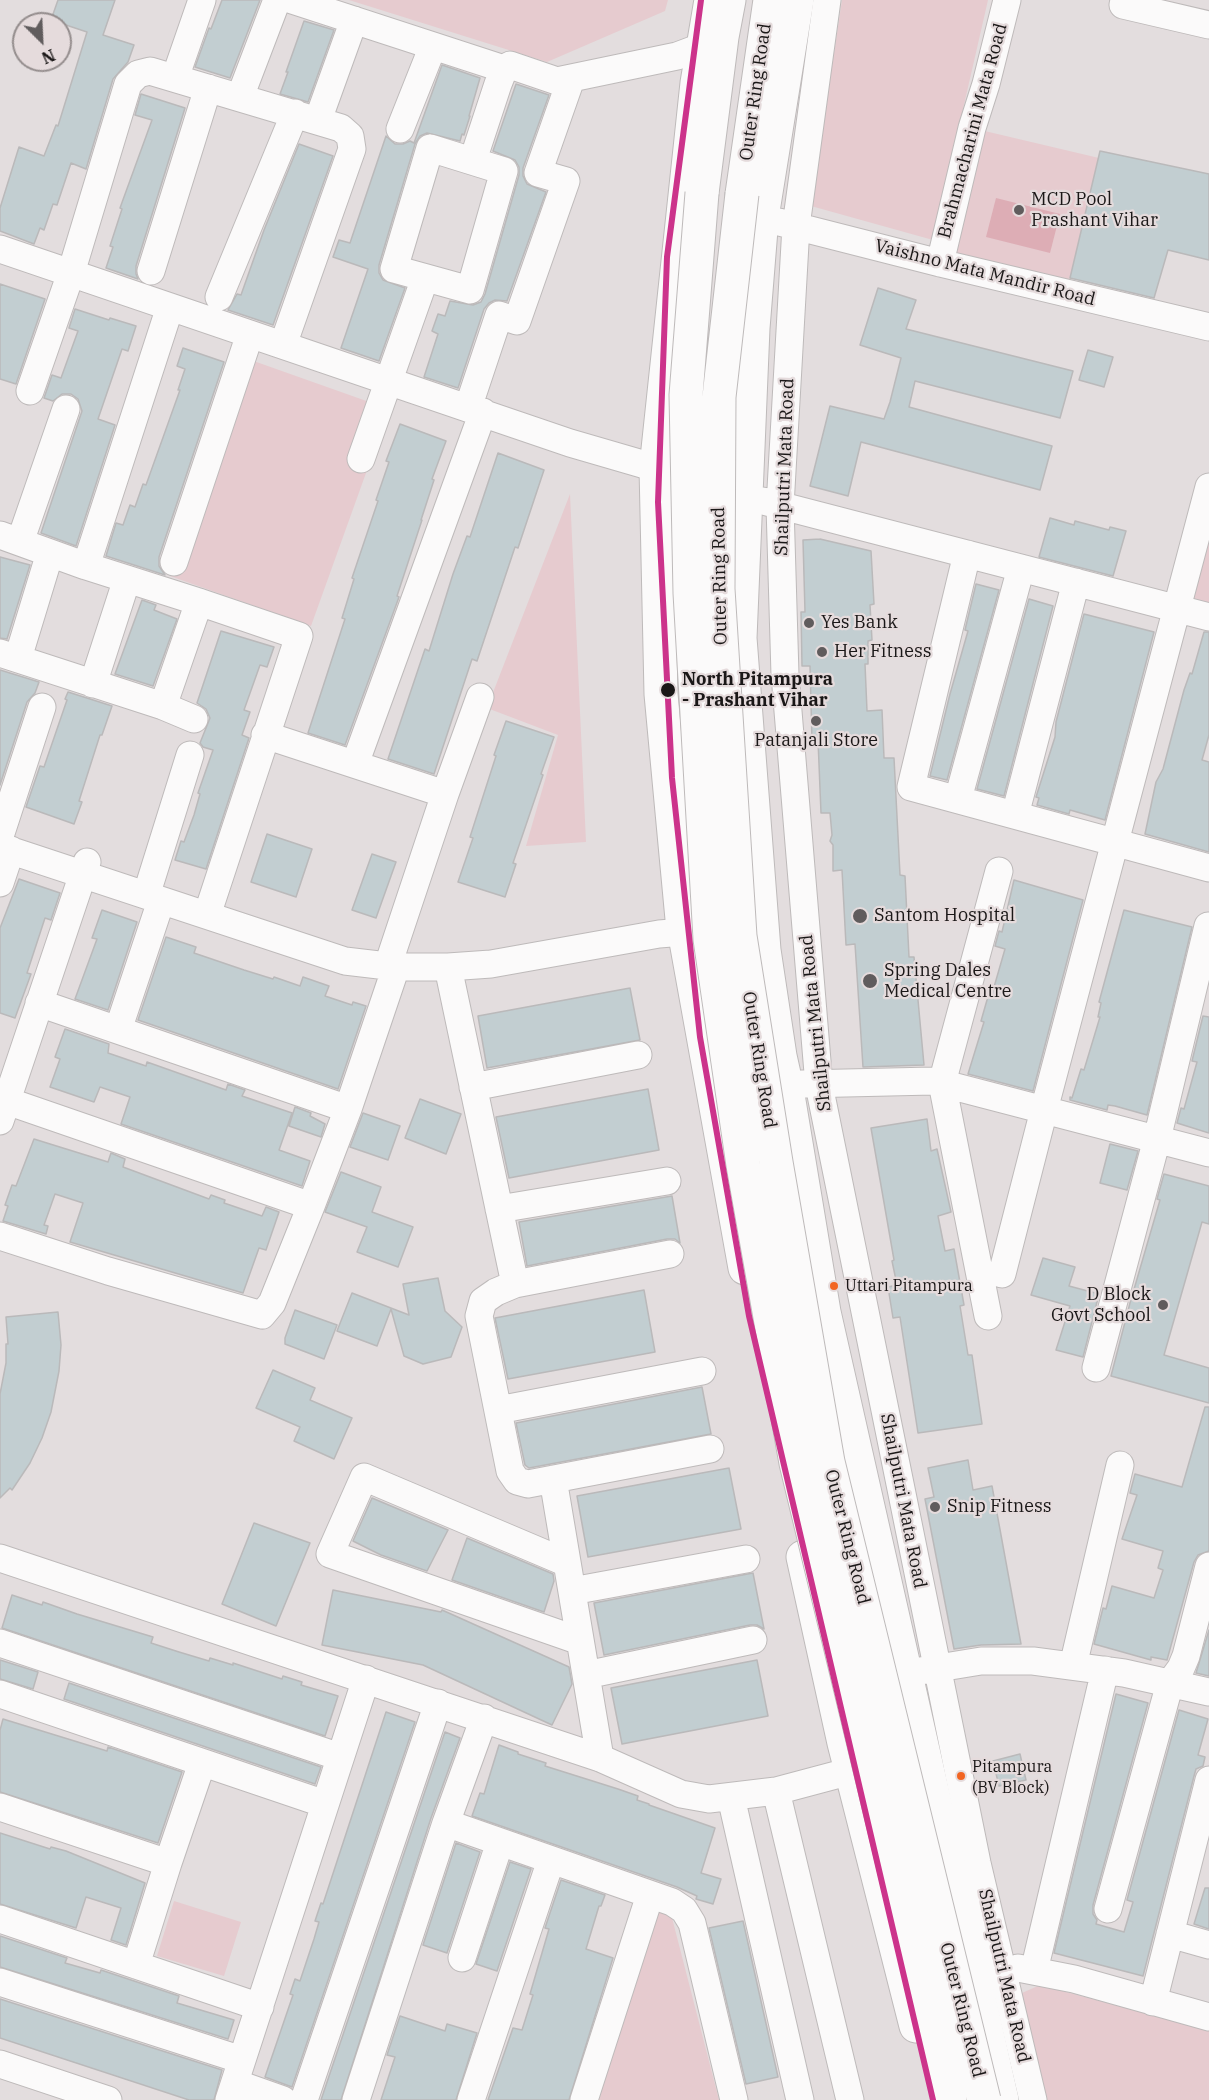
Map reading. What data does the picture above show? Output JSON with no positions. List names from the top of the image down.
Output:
{
  "streets": {
    "main road": ["Outer Ring Road"],
    "street": ["Brahmacharini Mata Road", "Vaishno Mata Mandir Road", "Shailputri Mata Road"]
  },
  "crossings": [
    ["Outer Ring Road", "Vaishno Mata Mandir Road"],
    ["Outer Ring Road", "Shailputri Mata Road"],
    ["Brahmacharini Mata Road", "Vaishno Mata Mandir Road"],
    ["Vaishno Mata Mandir Road", "Shailputri Mata Road"]
  ],
  "places": [
    "MCD Pool Prashant Vihar",
    "Yes Bank",
    "Her Fitness",
    "North Pitampura - Prashant Vihar",
    "Patanjali Store",
    "Santom Hospital",
    "Spring Dales Medical Centre",
    "Uttari Pitampura",
    "D Block Govt School",
    "Snip Fitness",
    "Pitampura (BV Block)"
  ],
  "north": "bottom right"
}
